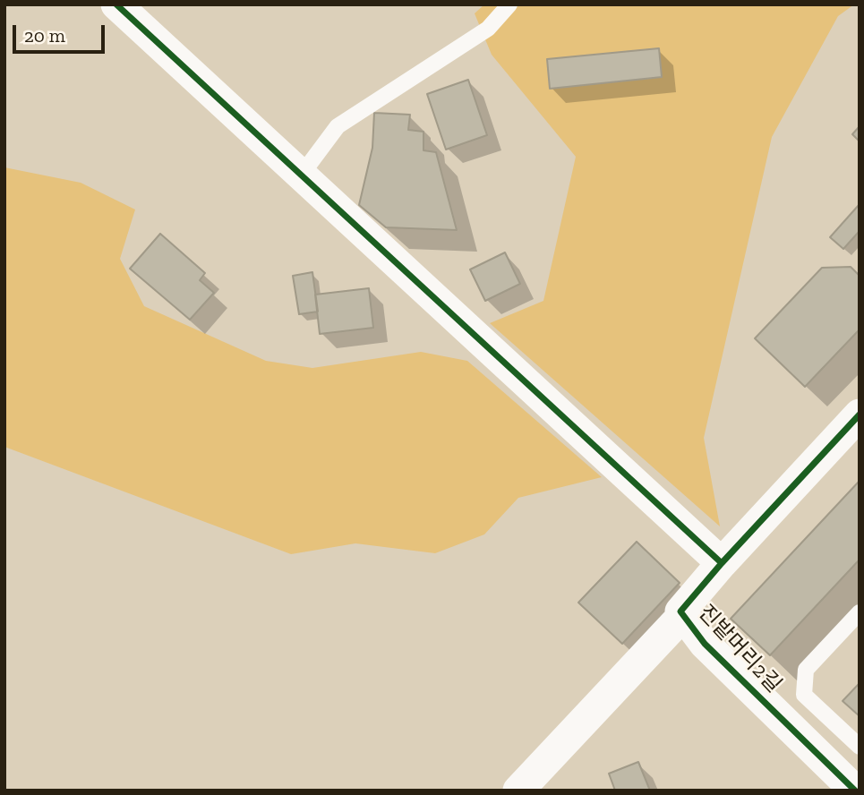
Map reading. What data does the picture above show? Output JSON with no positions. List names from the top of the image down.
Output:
{
  "streets": {
    "street": ["진밭머리2길"]
  },
  "scale_bar": "20 m"
}
